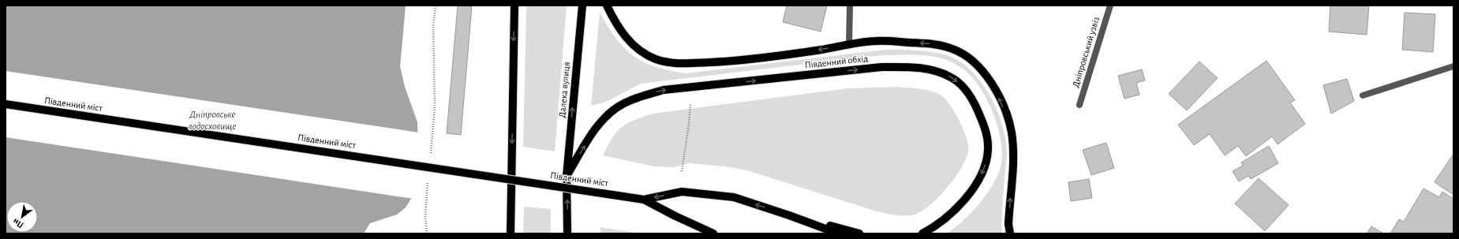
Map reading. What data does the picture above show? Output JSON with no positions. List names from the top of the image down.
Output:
{
  "streets": {
    "main road": ["Південний обхід", "Далека вулиця", "Південний міст"],
    "street": ["Дніпровський узвіз"]
  },
  "crossings": [
    ["Південний обхід", "Далека вулиця"]
  ],
  "water": ["Дніпровське водосховище"],
  "north": "bottom left"
}
